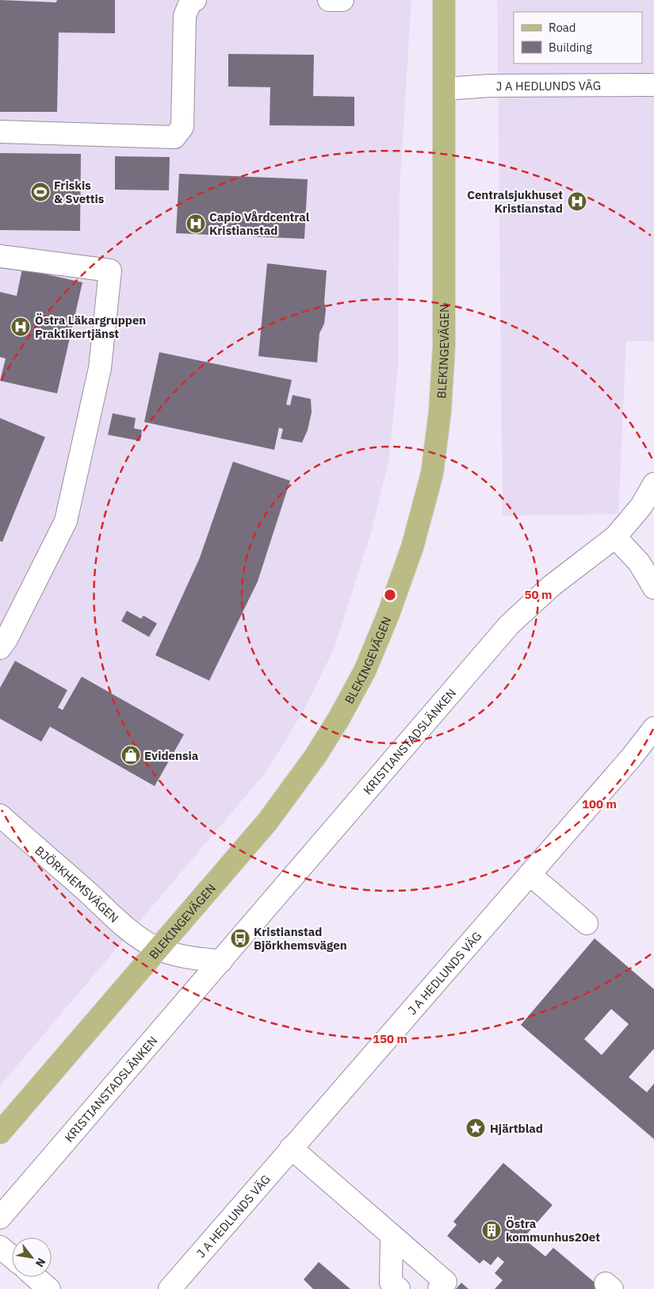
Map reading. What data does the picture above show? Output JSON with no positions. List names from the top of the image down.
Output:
{
  "streets": {
    "main road": ["BLEKINGEVÄGEN"],
    "street": ["J A HEDLUNDS VÄG", "KRISTIANSTADSLÄNKEN", "BJÖRKHEMSVÄGEN"]
  },
  "crossings": [
    ["J A HEDLUNDS VÄG", "BLEKINGEVÄGEN"],
    ["BLEKINGEVÄGEN", "BJÖRKHEMSVÄGEN"]
  ],
  "places": {
    "sports": ["Friskis & Svettis"],
    "hospital": ["Centralsjukhuset Kristianstad", "Capio Vårdcentral Kristianstad", "Östra Läkargruppen Praktikertjänst"],
    "shop": ["Evidensia"],
    "bus stop": ["Kristianstad Björkhemsvägen"],
    "place": ["Hjärtblad"],
    "building": ["Östra kommunhus20et"]
  },
  "legend": ["Road", "Building"],
  "north": "bottom right",
  "rings": ["50 m", "100 m", "150 m"]
}
